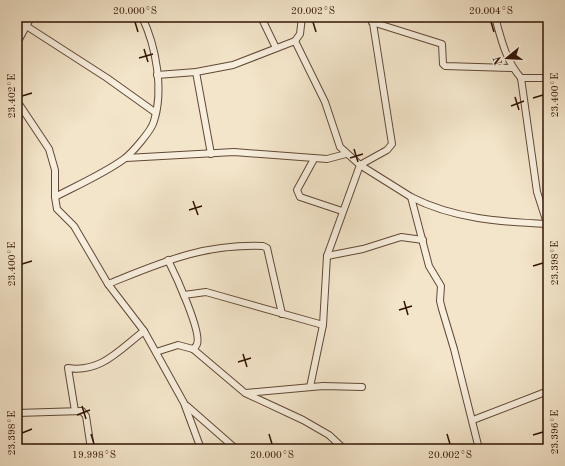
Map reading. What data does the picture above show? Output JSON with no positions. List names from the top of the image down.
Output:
{
  "north": "left",
  "coordinates": [
    "20.000°S",
    "20.002°S",
    "20.004°S",
    "23.400°E",
    "23.402°E",
    "23.398°E",
    "23.396°E",
    "19.998°S"
  ]
}
